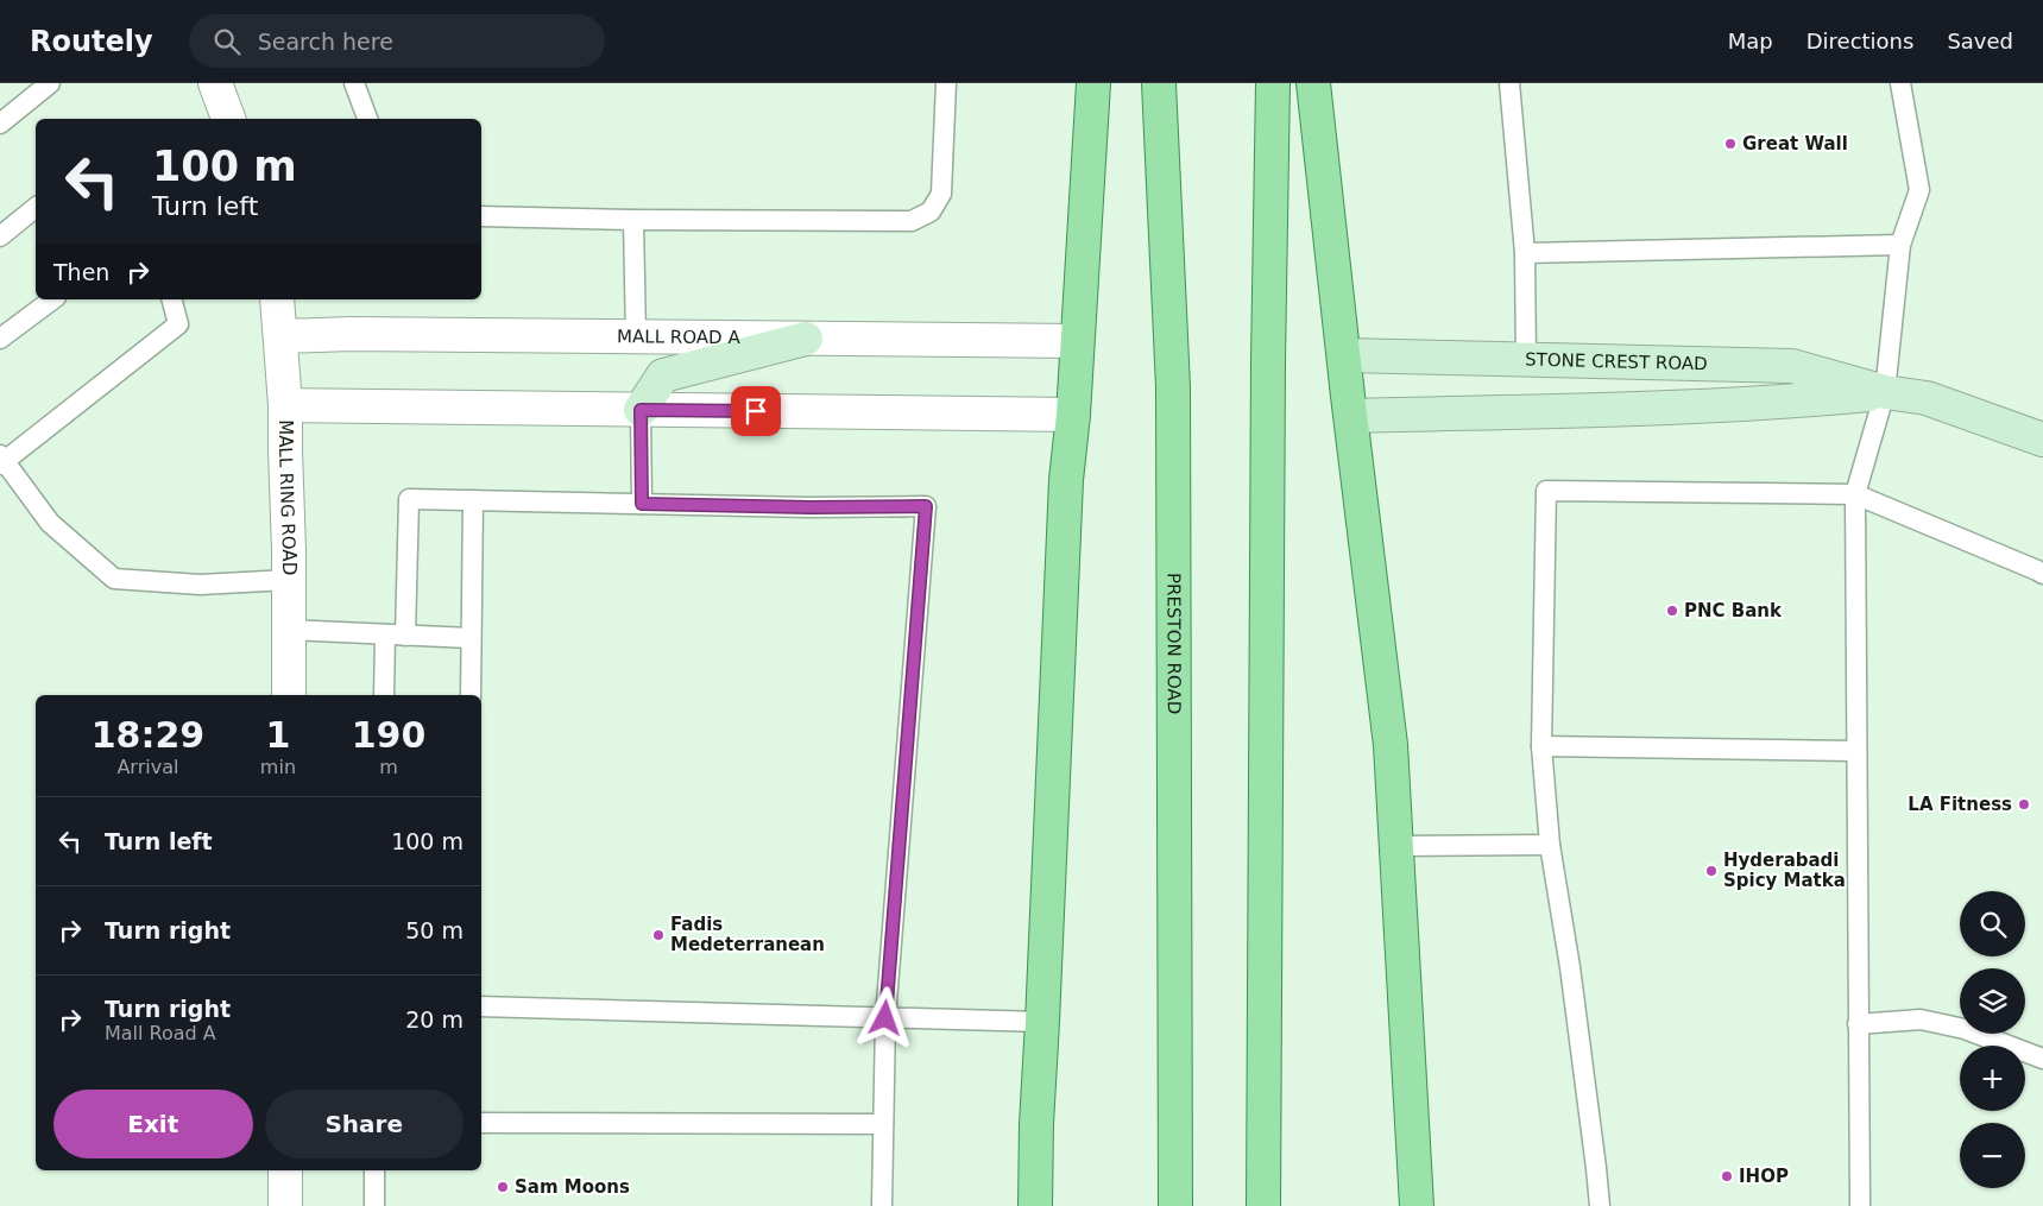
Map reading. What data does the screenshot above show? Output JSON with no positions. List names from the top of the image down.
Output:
{
  "streets": {
    "main road": ["PRESTON ROAD"],
    "street": ["MALL ROAD A", "STONE CREST ROAD", "MALL RING ROAD"]
  },
  "crossings": [
    ["MALL ROAD A", "MALL RING ROAD"]
  ],
  "places": [
    "Great Wall",
    "PNC Bank",
    "LA Fitness",
    "Hyderabadi Spicy Matka",
    "Fadis Medeterranean",
    "IHOP",
    "Sam Moons"
  ],
  "page": {
    "header": "Routely",
    "search": "Search here",
    "nav": ["Map", "Directions", "Saved"],
    "turn": ["100 m", "Turn left"],
    "then": "Then",
    "eta": [
      "18:29",
      "Arrival",
      "1",
      "min",
      "190",
      "m"
    ],
    "list": [
      {
        "name": "Turn left",
        "value": "100 m"
      },
      {
        "name": "Turn right",
        "value": "50 m"
      },
      {
        "name": "Turn right",
        "note": "Mall Road A",
        "value": "20 m"
      }
    ],
    "map_buttons": ["+", "−"],
    "buttons": ["Exit", "Share"]
  }
}
